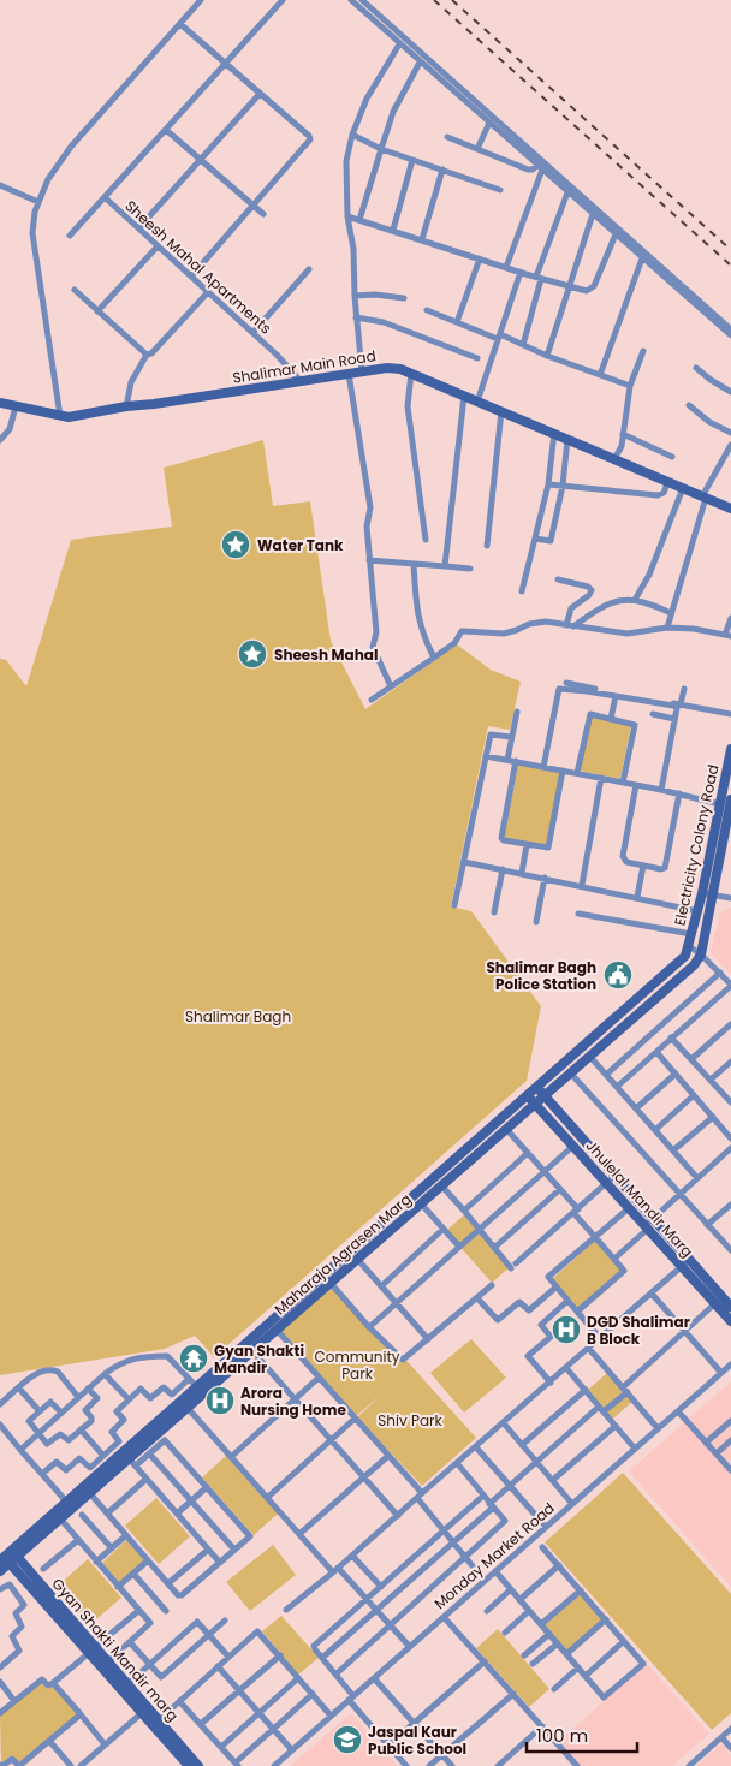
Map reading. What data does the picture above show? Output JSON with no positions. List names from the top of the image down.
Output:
{
  "streets": {
    "street": [
      "Sheesh Mahal Apartments",
      "Shalimar Main Road",
      "Electricity Colony Road",
      "Jhulelal Mandir Marg",
      "Maharaja Agrasen Marg",
      "Monday Market Road",
      "Gyan Shakti Mandir marg"
    ]
  },
  "crossings": [
    ["Sheesh Mahal Apartments", "Shalimar Main Road"],
    ["Electricity Colony Road", "Maharaja Agrasen Marg"],
    ["Jhulelal Mandir Marg", "Maharaja Agrasen Marg"],
    ["Maharaja Agrasen Marg", "Gyan Shakti Mandir marg"]
  ],
  "parks": ["Shalimar Bagh", "Community Park", "Shiv Park"],
  "places": {
    "place": ["Water Tank", "Sheesh Mahal"],
    "public building": ["Shalimar Bagh Police Station"],
    "hospital": ["DGD Shalimar B Block", "Arora Nursing Home"],
    "temple": ["Gyan Shakti Mandir"],
    "school or university": ["Jaspal Kaur Public School"]
  },
  "scale_bar": "100 m"
}
